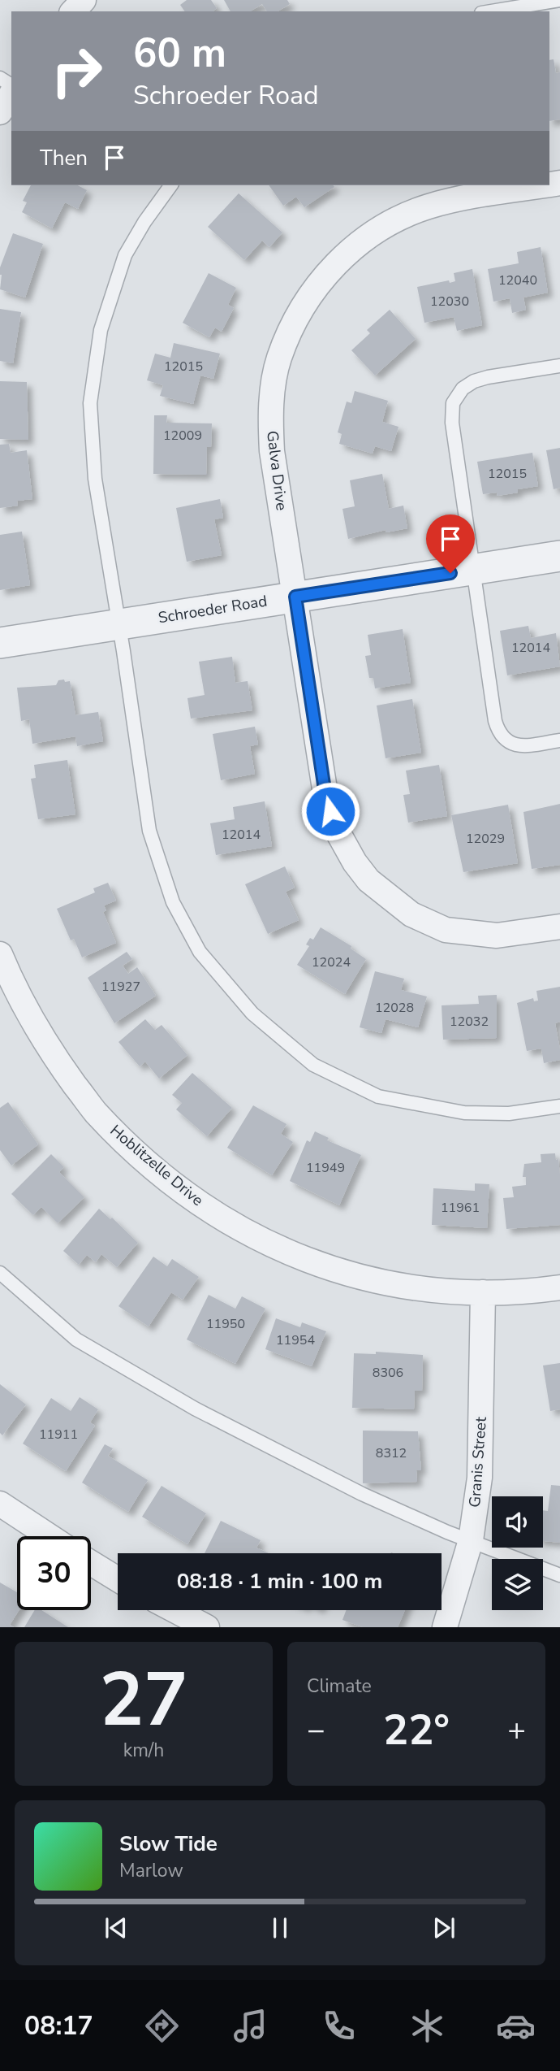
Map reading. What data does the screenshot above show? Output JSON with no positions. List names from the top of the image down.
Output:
{
  "streets": {
    "street": [
      "Galva Drive",
      "Schroeder Road",
      "Hoblitzelle Drive",
      "Granis Street"
    ]
  },
  "crossings": [
    ["Galva Drive", "Schroeder Road"],
    ["Hoblitzelle Drive", "Granis Street"]
  ],
  "house_numbers": [
    "12040",
    "12030",
    "12015",
    "12009",
    "12015",
    "12014",
    "12014",
    "12029",
    "12024",
    "11927",
    "12028",
    "12032",
    "11949",
    "11961",
    "11950",
    "11954",
    "8306",
    "11911",
    "8312"
  ],
  "page": {
    "turn": ["60 m", "Schroeder Road"],
    "then": "Then",
    "limit": "30",
    "trip": "08:18 · 1 min · 100 m",
    "tile": [
      ["27", "km/h"],
      "Climate"
    ],
    "heat": ["−", "22°", "+"],
    "song": ["Slow Tide", "Marlow"],
    "tabs": "08:17"
  }
}
